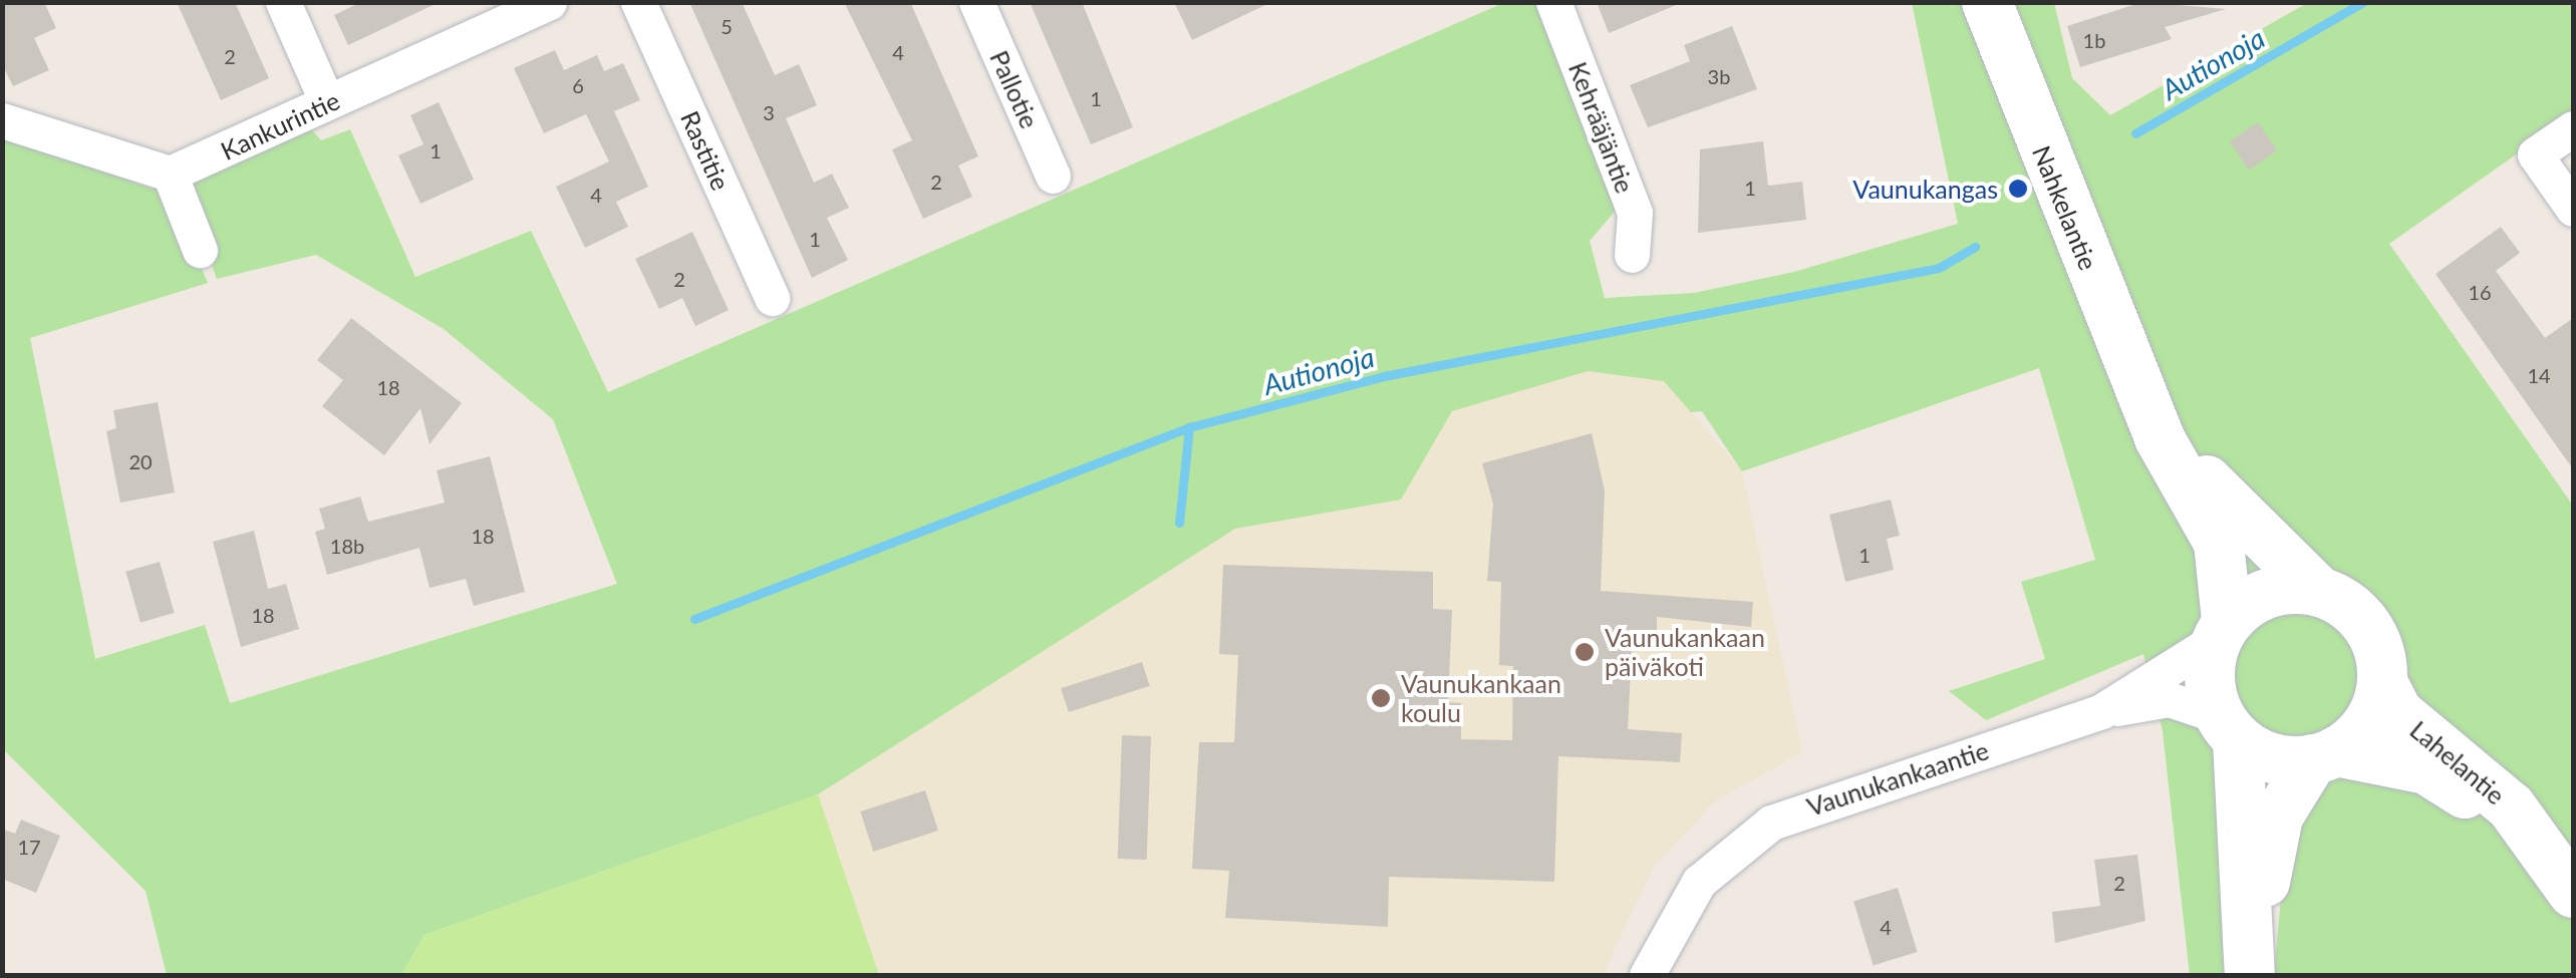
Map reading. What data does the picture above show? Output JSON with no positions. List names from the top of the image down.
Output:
{
  "streets": {
    "main road": ["Nahkelantie", "Lahelantie"],
    "street": [
      "Pallotie",
      "Kankurintie",
      "Kehrääjäntie",
      "Rastitie",
      "Vaunukankaantie"
    ]
  },
  "crossings": [
    ["Nahkelantie", "Lahelantie"],
    ["Nahkelantie", "Vaunukankaantie"],
    ["Lahelantie", "Vaunukankaantie"]
  ],
  "water": ["Autionoja"],
  "places": ["Vaunukangas", "Vaunukankaan päiväkoti", "Vaunukankaan koulu"],
  "house_numbers": [
    "5",
    "1b",
    "4",
    "2",
    "3b",
    "6",
    "1",
    "3",
    "1",
    "2",
    "1",
    "4",
    "1",
    "2",
    "16",
    "14",
    "18",
    "20",
    "18",
    "18b",
    "1",
    "18",
    "17",
    "2",
    "4"
  ]
}
